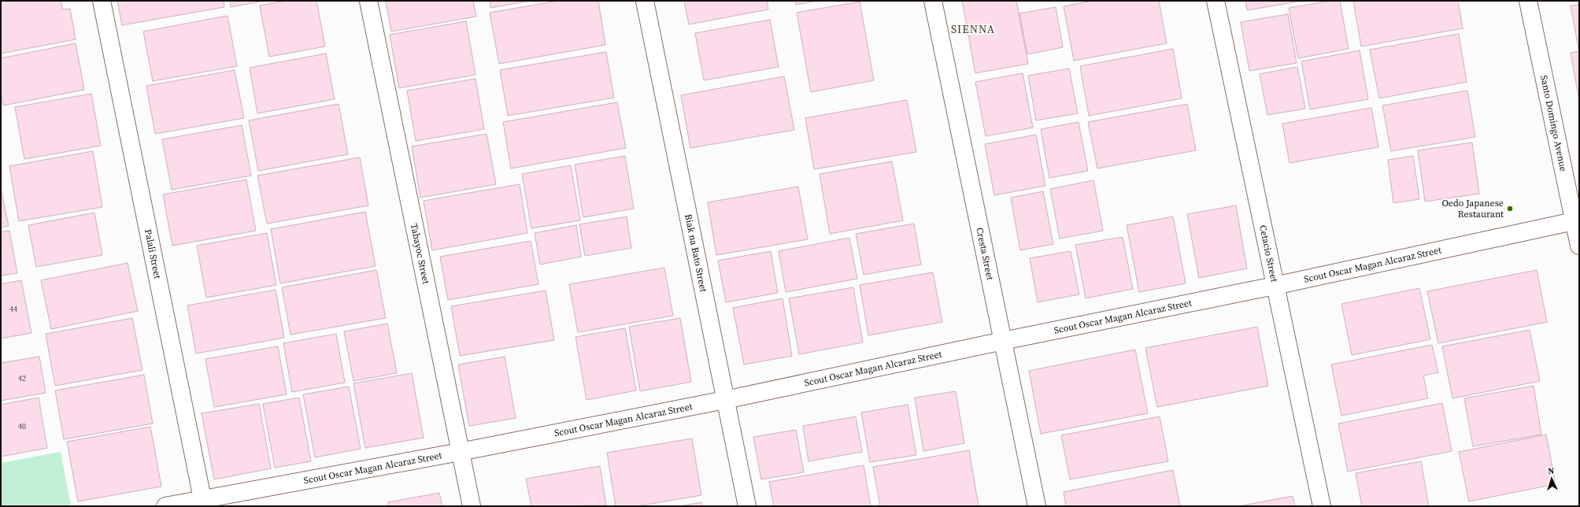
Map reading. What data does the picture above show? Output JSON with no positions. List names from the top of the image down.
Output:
{
  "streets": {
    "street": [
      "Santo Domingo Avenue",
      "Palali Street",
      "Tabayoc Street",
      "Biak na Bato Street",
      "Cresta Street",
      "Cetacio Street",
      "Scout Oscar Magan Alcaraz Street"
    ]
  },
  "crossings": [
    ["Santo Domingo Avenue", "Scout Oscar Magan Alcaraz Street"],
    ["Palali Street", "Scout Oscar Magan Alcaraz Street"],
    ["Tabayoc Street", "Scout Oscar Magan Alcaraz Street"],
    ["Biak na Bato Street", "Scout Oscar Magan Alcaraz Street"],
    ["Cresta Street", "Scout Oscar Magan Alcaraz Street"],
    ["Cetacio Street", "Scout Oscar Magan Alcaraz Street"]
  ],
  "districts": ["SIENNA"],
  "places": ["Oedo Japanese Restaurant"],
  "house_numbers": ["44", "42", "40"],
  "north": "top"
}
